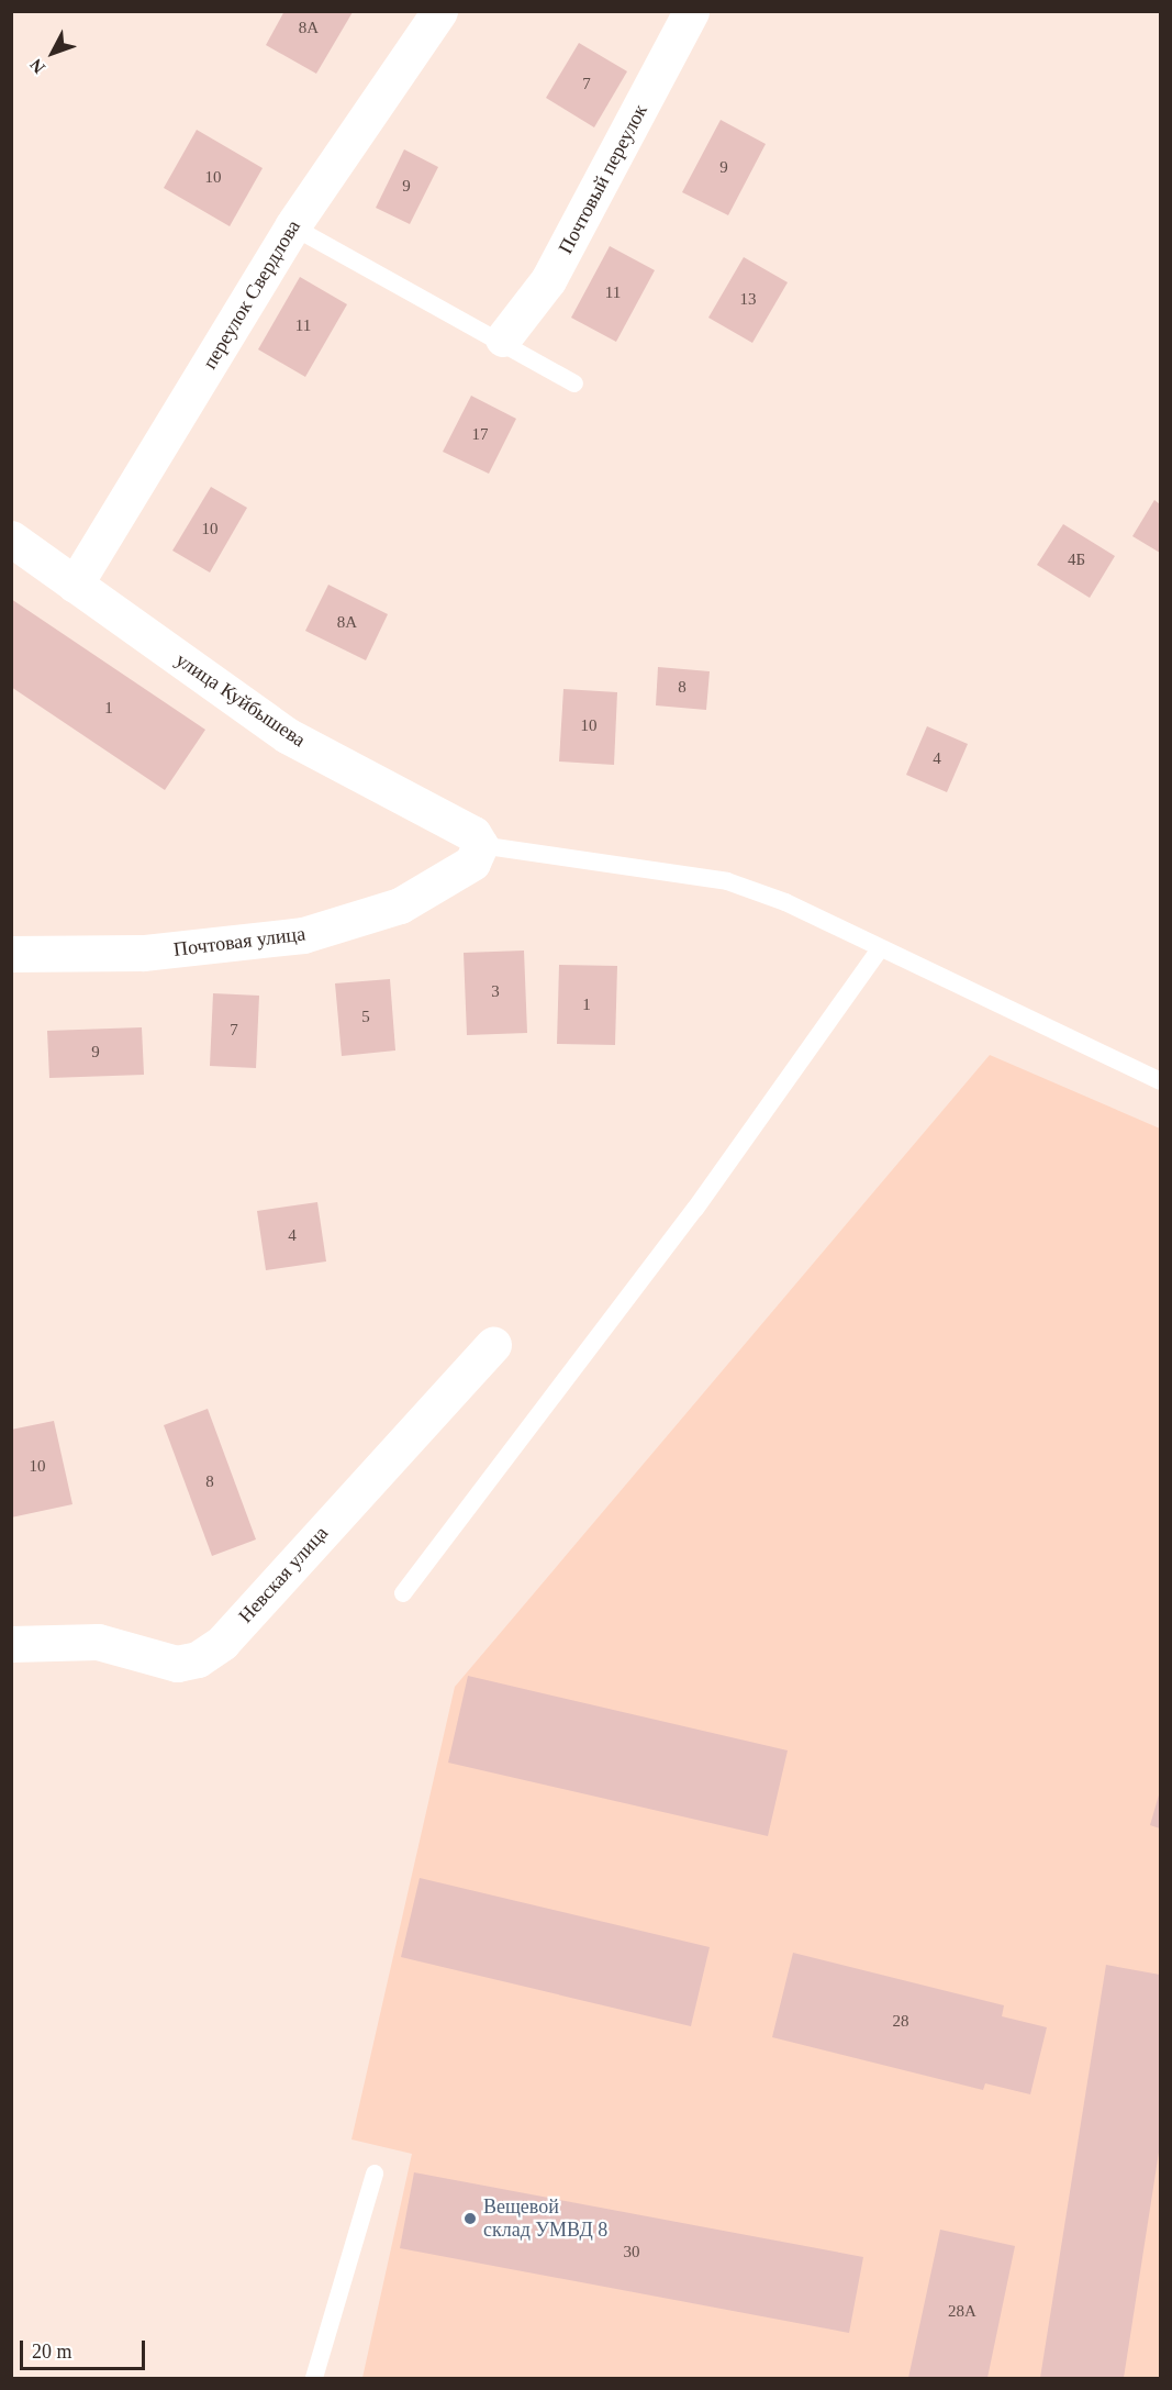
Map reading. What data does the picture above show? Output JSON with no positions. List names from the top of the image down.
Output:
{
  "streets": {
    "street": [
      "Почтовый переулок",
      "переулок Свердлова",
      "улица Куйбышева",
      "Почтовая улица",
      "Невская улица"
    ]
  },
  "crossings": [
    ["переулок Свердлова", "улица Куйбышева"],
    ["улица Куйбышева", "Почтовая улица"]
  ],
  "places": ["Вещевой склад УМВД 8"],
  "house_numbers": [
    "8А",
    "7",
    "9",
    "10",
    "9",
    "11",
    "13",
    "11",
    "17",
    "10",
    "4Б",
    "8А",
    "8",
    "1",
    "10",
    "4",
    "3",
    "1",
    "5",
    "7",
    "9",
    "4",
    "10",
    "8",
    "28",
    "30",
    "28А"
  ],
  "scale_bar": "20 m",
  "north": "bottom left"
}
